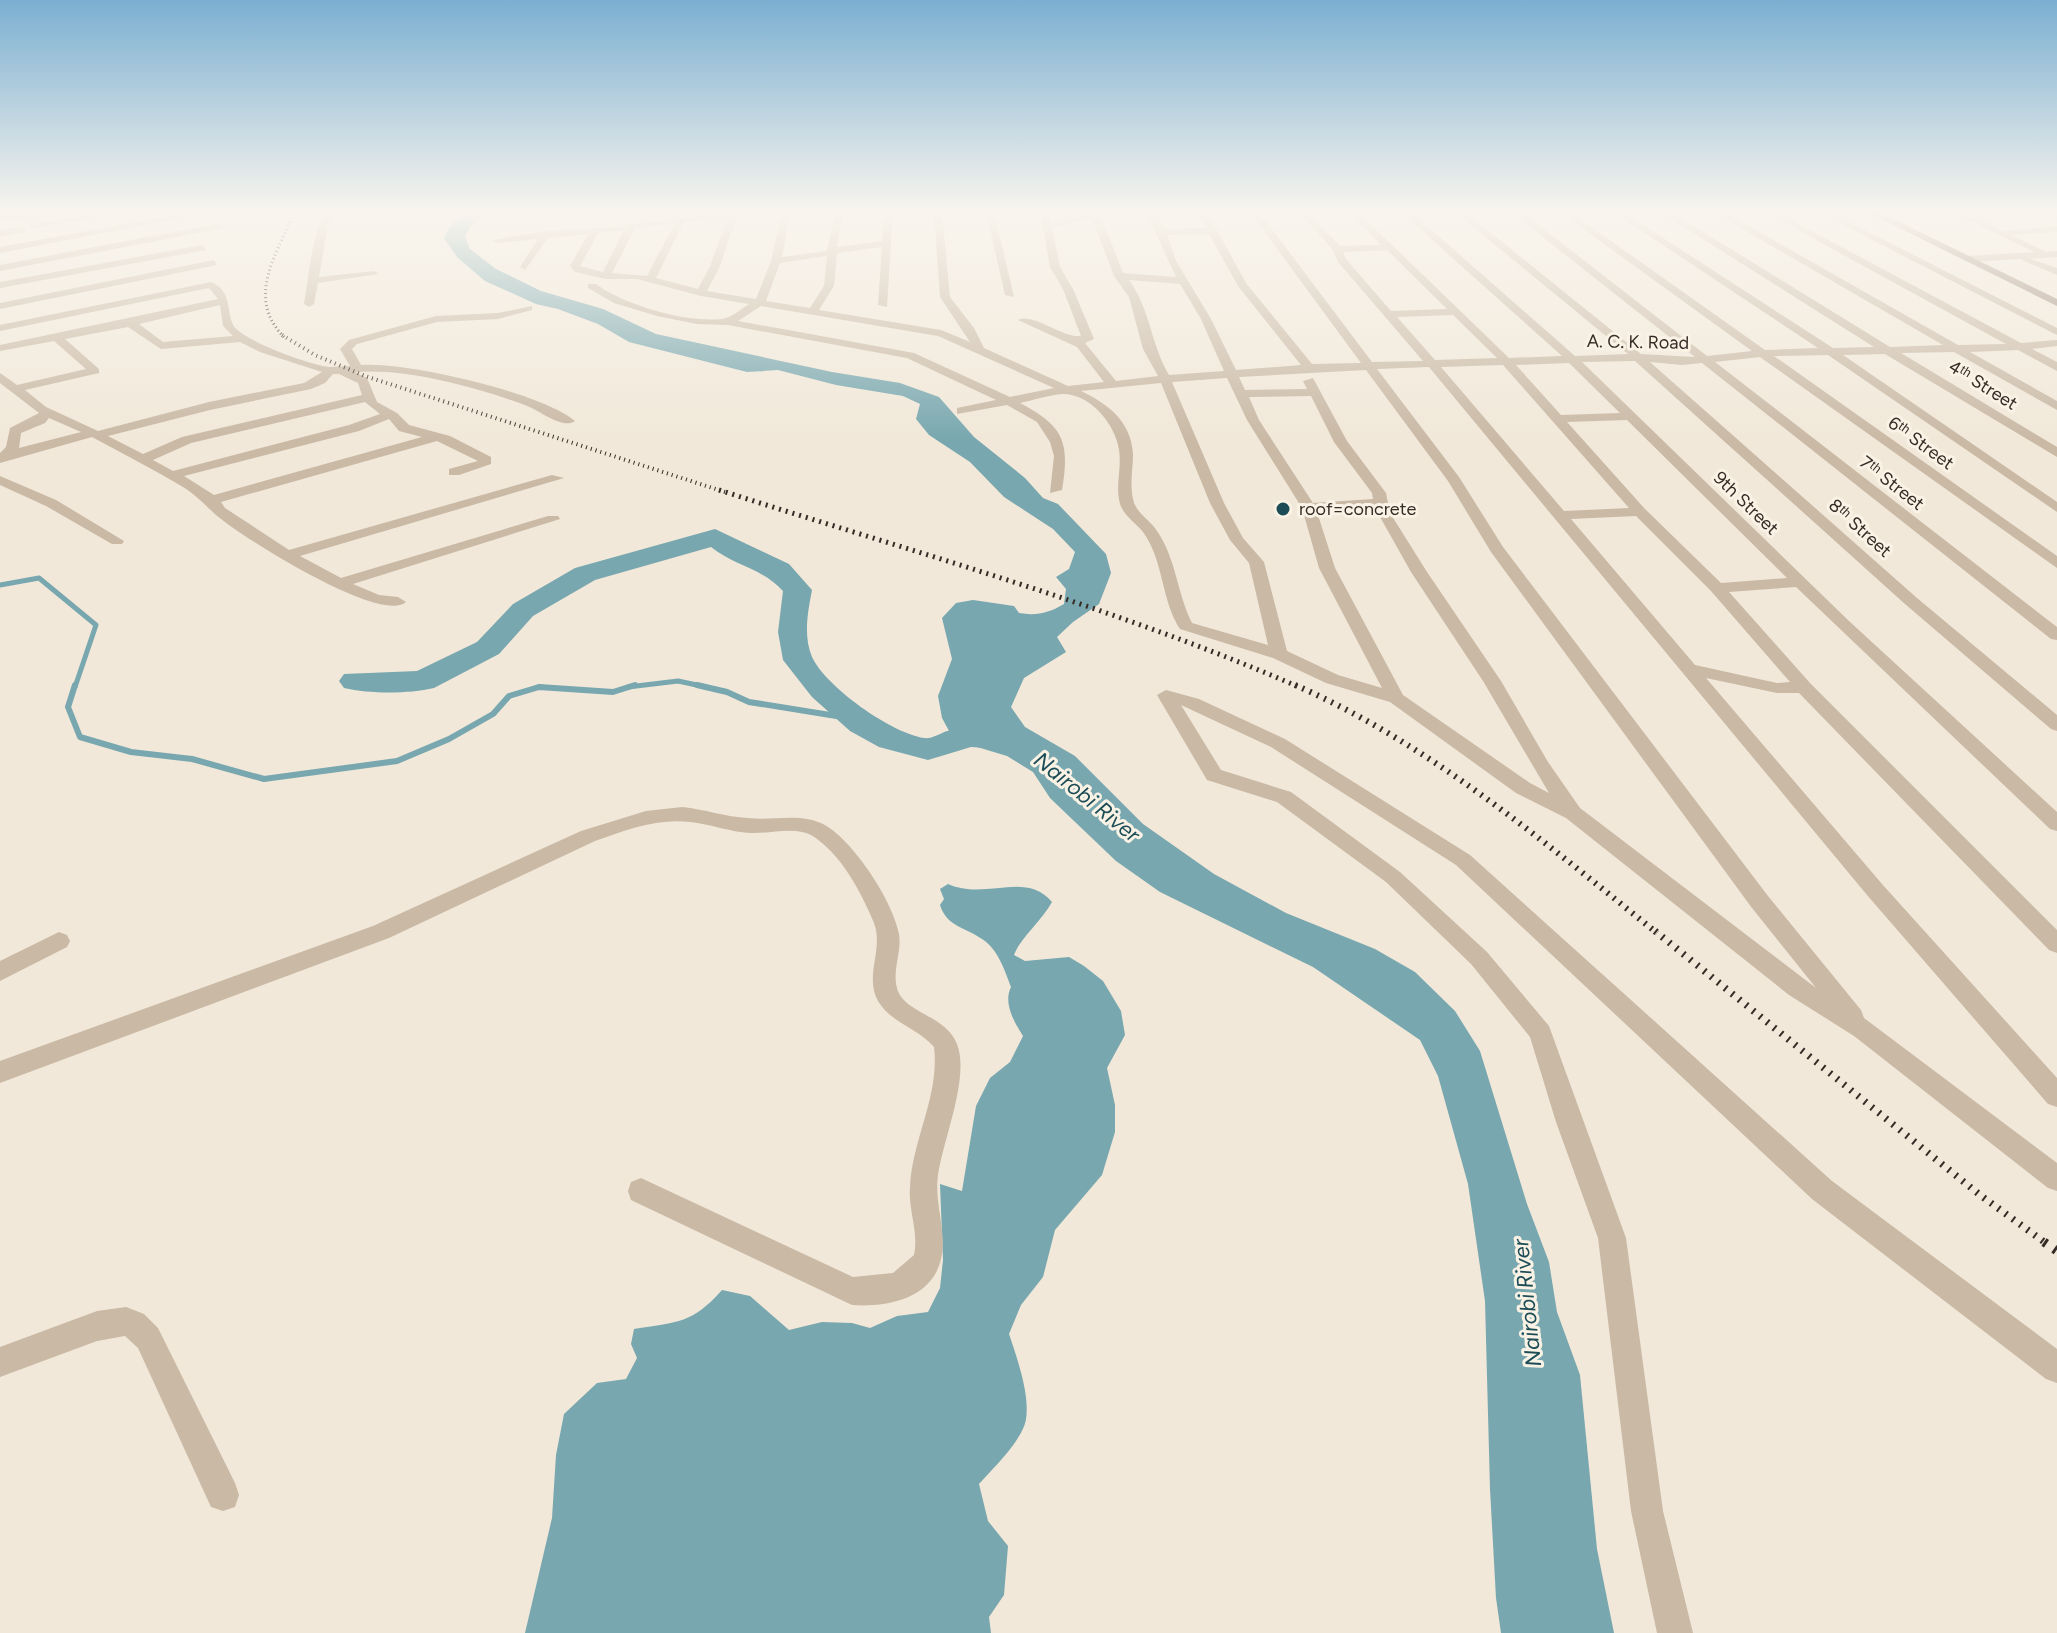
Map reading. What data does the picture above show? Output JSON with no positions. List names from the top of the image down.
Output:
{
  "streets": {
    "street": [
      "A. C. K. Road",
      "4ᵗʰ Street",
      "6ᵗʰ Street",
      "7ᵗʰ Street",
      "9th Street",
      "8ᵗʰ Street"
    ]
  },
  "crossings": [
    ["A. C. K. Road", "4ᵗʰ Street"],
    ["A. C. K. Road", "6ᵗʰ Street"],
    ["A. C. K. Road", "7ᵗʰ Street"],
    ["A. C. K. Road", "9th Street"],
    ["A. C. K. Road", "8ᵗʰ Street"]
  ],
  "water": ["Nairobi River"],
  "places": ["roof=concrete"]
}
